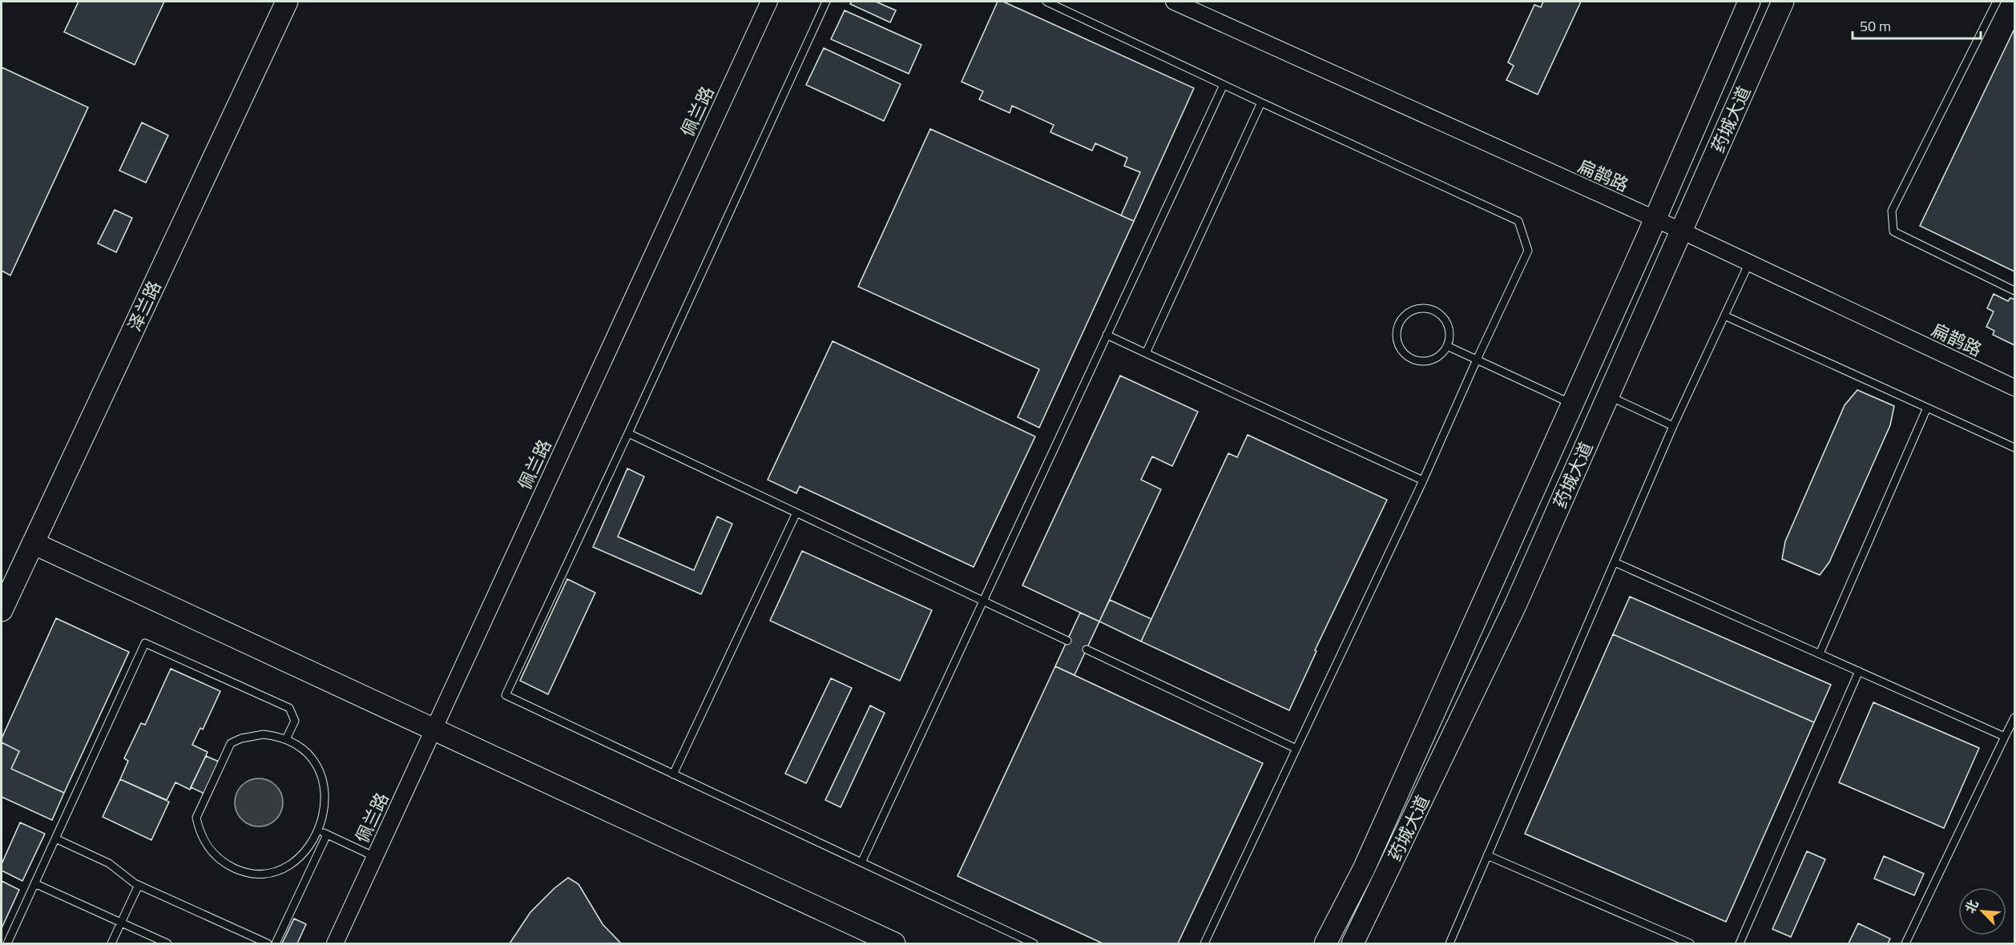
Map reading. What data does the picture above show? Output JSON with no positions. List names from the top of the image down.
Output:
{
  "streets": {
    "main road": ["药城大道", "泽兰路"],
    "street": ["佩兰路", "扁鹊路"]
  },
  "crossings": [
    ["药城大道", "扁鹊路"]
  ],
  "scale_bar": "50 m",
  "north": "top left"
}
